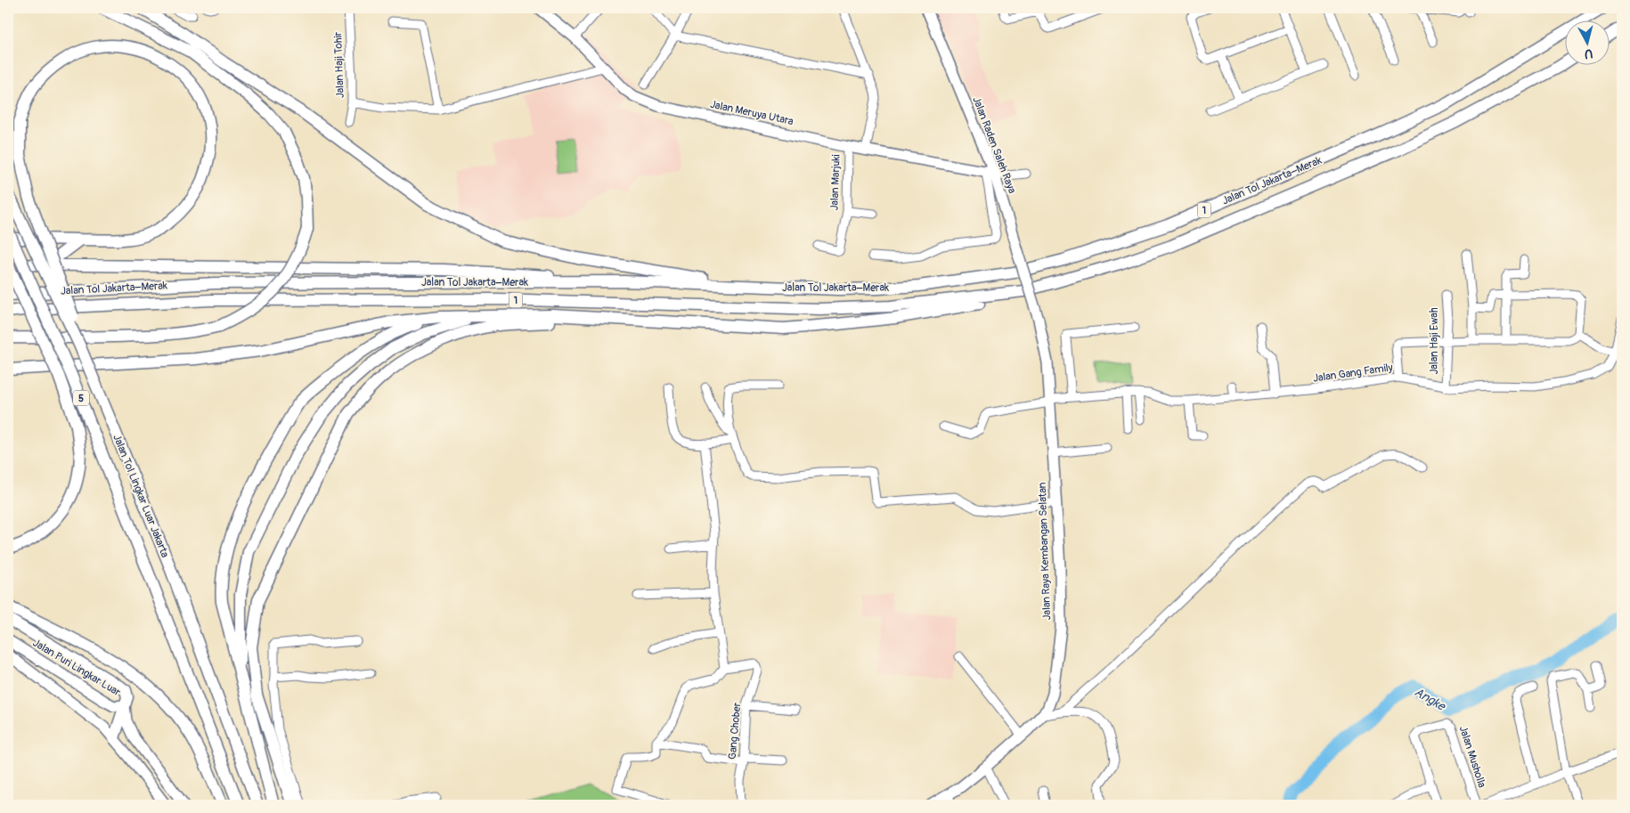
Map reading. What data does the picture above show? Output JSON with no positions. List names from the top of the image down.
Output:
{
  "streets": {
    "highway": [
      "Jalan Tol Jakarta–Merak",
      "1",
      "5",
      "Jalan Tol Lingkar Luar Jakarta"
    ],
    "main road": [
      "Jalan Meruya Utara",
      "Jalan Raden Saleh Raya",
      "Jalan Raya Kembangan Selatan",
      "Jalan Puri Lingkar Luar"
    ],
    "street": [
      "Jalan Haji Tohir",
      "Jalan Marjuki",
      "Jalan Haji Ewah",
      "Jalan Gang Family",
      "Gang Chober",
      "Jalan Musholla"
    ]
  },
  "crossings": [
    ["Jalan Meruya Utara", "Jalan Raden Saleh Raya"],
    ["Jalan Meruya Utara", "Jalan Marjuki"],
    ["Jalan Raden Saleh Raya", "Jalan Raya Kembangan Selatan"],
    ["Jalan Haji Ewah", "Jalan Gang Family"],
    ["Jalan Gang Family", "Jalan Raya Kembangan Selatan"]
  ],
  "water": ["Angke"],
  "north": "bottom"
}
